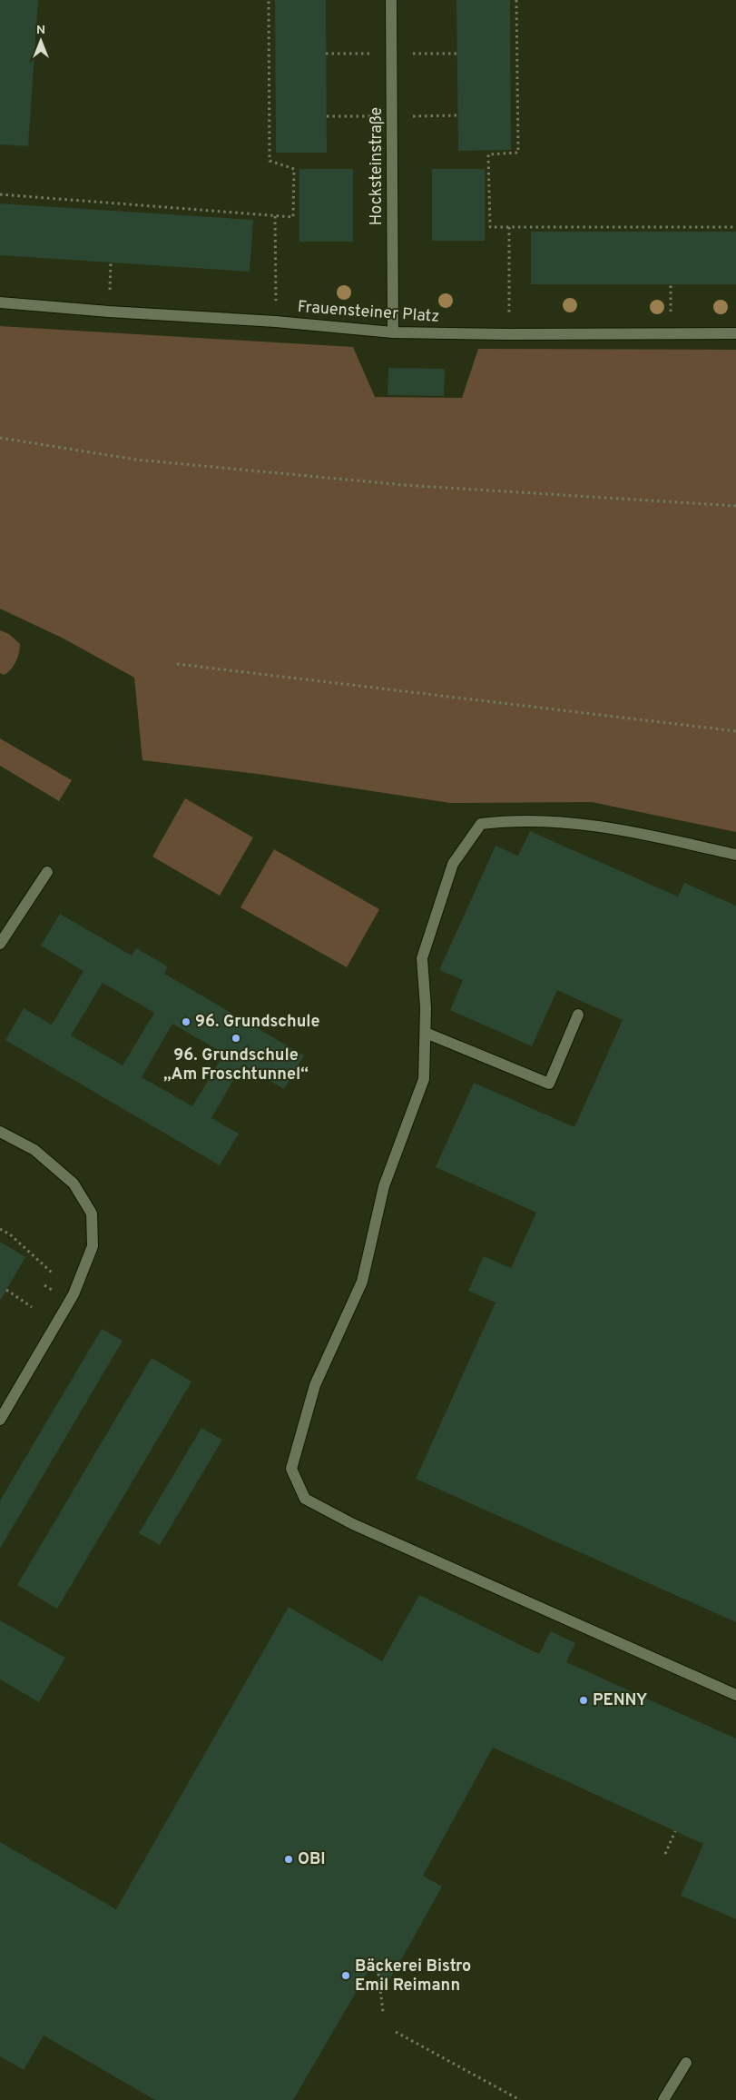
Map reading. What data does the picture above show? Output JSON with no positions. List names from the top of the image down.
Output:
{
  "streets": {
    "street": ["Hocksteinstraße", "Frauensteiner Platz"]
  },
  "crossings": [
    ["Hocksteinstraße", "Frauensteiner Platz"]
  ],
  "places": [
    "96. Grundschule",
    "96. Grundschule „Am Froschtunnel“",
    "PENNY",
    "OBI",
    "Bäckerei Bistro Emil Reimann"
  ],
  "north": "top"
}
